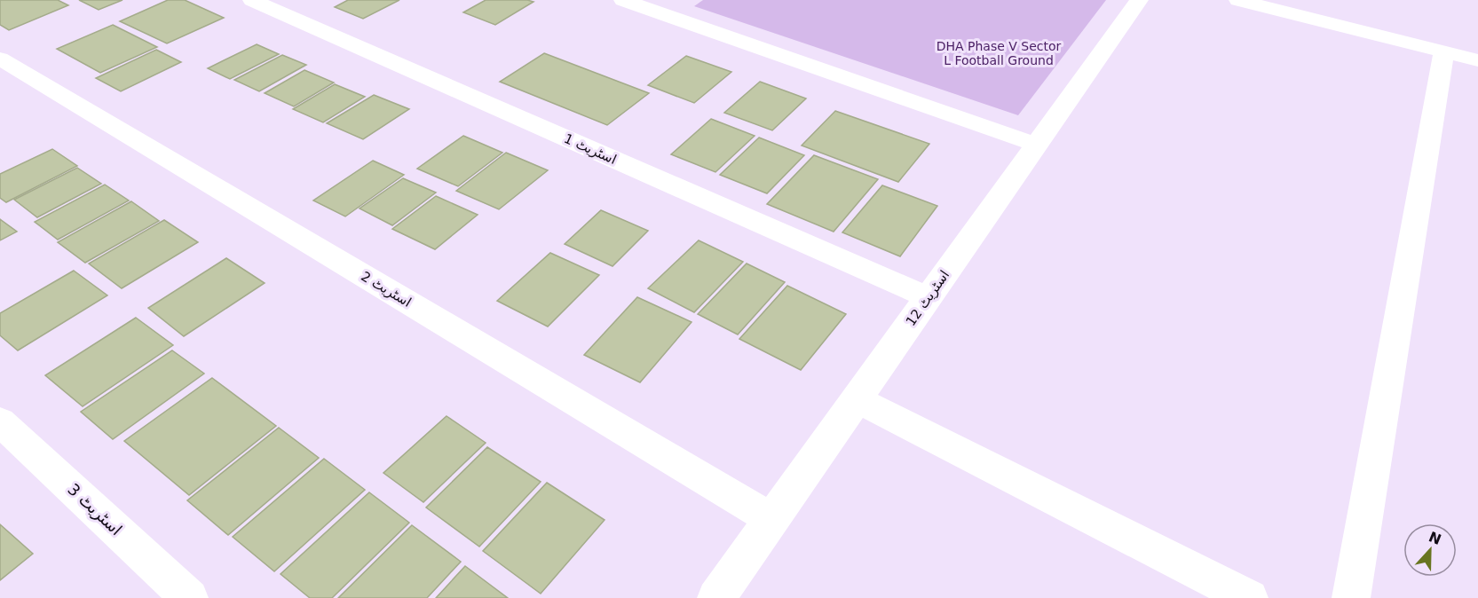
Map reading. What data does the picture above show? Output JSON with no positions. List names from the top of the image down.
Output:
{
  "streets": {
    "street": [
      "اسٹریٹ 1",
      "اسٹریٹ 2",
      "اسٹریٹ 12",
      "اسٹریٹ 3"
    ]
  },
  "crossings": [
    ["اسٹریٹ 1", "اسٹریٹ 12"],
    ["اسٹریٹ 2", "اسٹریٹ 12"]
  ],
  "parks": ["DHA Phase V Sector L Football Ground"],
  "north": "top"
}
